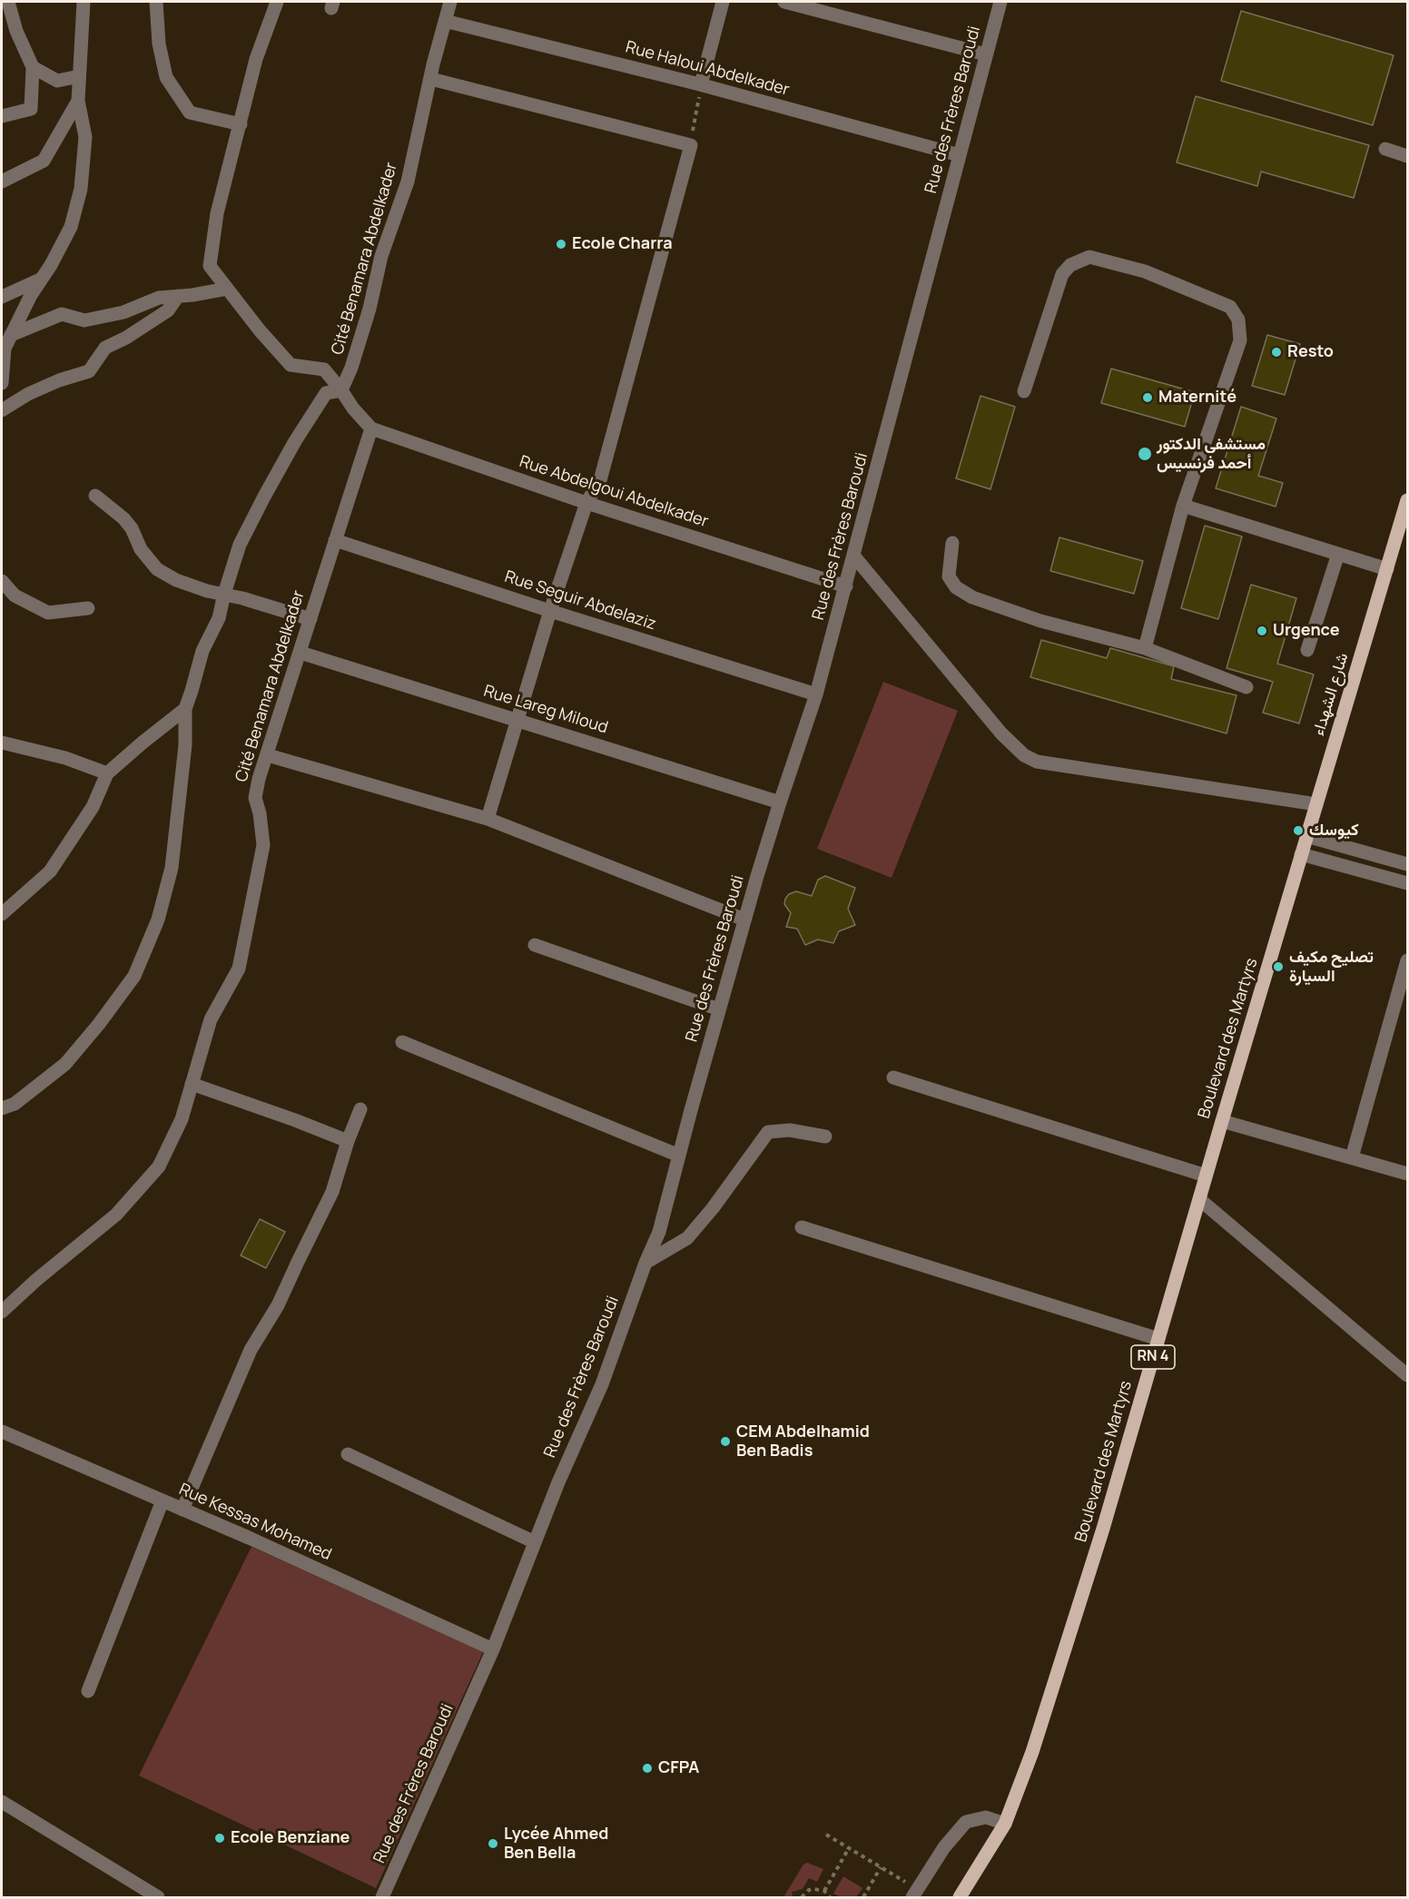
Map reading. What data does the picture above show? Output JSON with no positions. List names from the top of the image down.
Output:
{
  "streets": {
    "main road": ["شارع الشهداء", "Boulevard des Martyrs", "RN 4"],
    "street": [
      "Rue Haloui Abdelkader",
      "Rue des Frères Baroudi",
      "Cité Benamara Abdelkader",
      "Rue Abdelgoui Abdelkader",
      "Rue Seguir Abdelaziz",
      "Rue Lareg Miloud",
      "Rue Kessas Mohamed"
    ]
  },
  "crossings": [
    ["Rue Haloui Abdelkader", "Rue des Frères Baroudi"],
    ["Rue Haloui Abdelkader", "Cité Benamara Abdelkader"],
    ["Rue des Frères Baroudi", "Rue Abdelgoui Abdelkader"],
    ["Rue des Frères Baroudi", "Rue Seguir Abdelaziz"],
    ["Rue des Frères Baroudi", "Rue Lareg Miloud"],
    ["Rue des Frères Baroudi", "Rue Kessas Mohamed"],
    ["Cité Benamara Abdelkader", "Rue Abdelgoui Abdelkader"],
    ["Cité Benamara Abdelkader", "Rue Seguir Abdelaziz"],
    ["Cité Benamara Abdelkader", "Rue Lareg Miloud"],
    ["شارع الشهداء", "Boulevard des Martyrs"]
  ],
  "places": [
    "Ecole Charra",
    "Resto",
    "Maternité",
    "مستشفى الدكتور أحمد فرنسيس",
    "Urgence",
    "كيوسك",
    "تصليح مكيف السيارة",
    "CEM Abdelhamid Ben Badis",
    "CFPA",
    "Ecole Benziane",
    "Lycée Ahmed Ben Bella"
  ]
}
